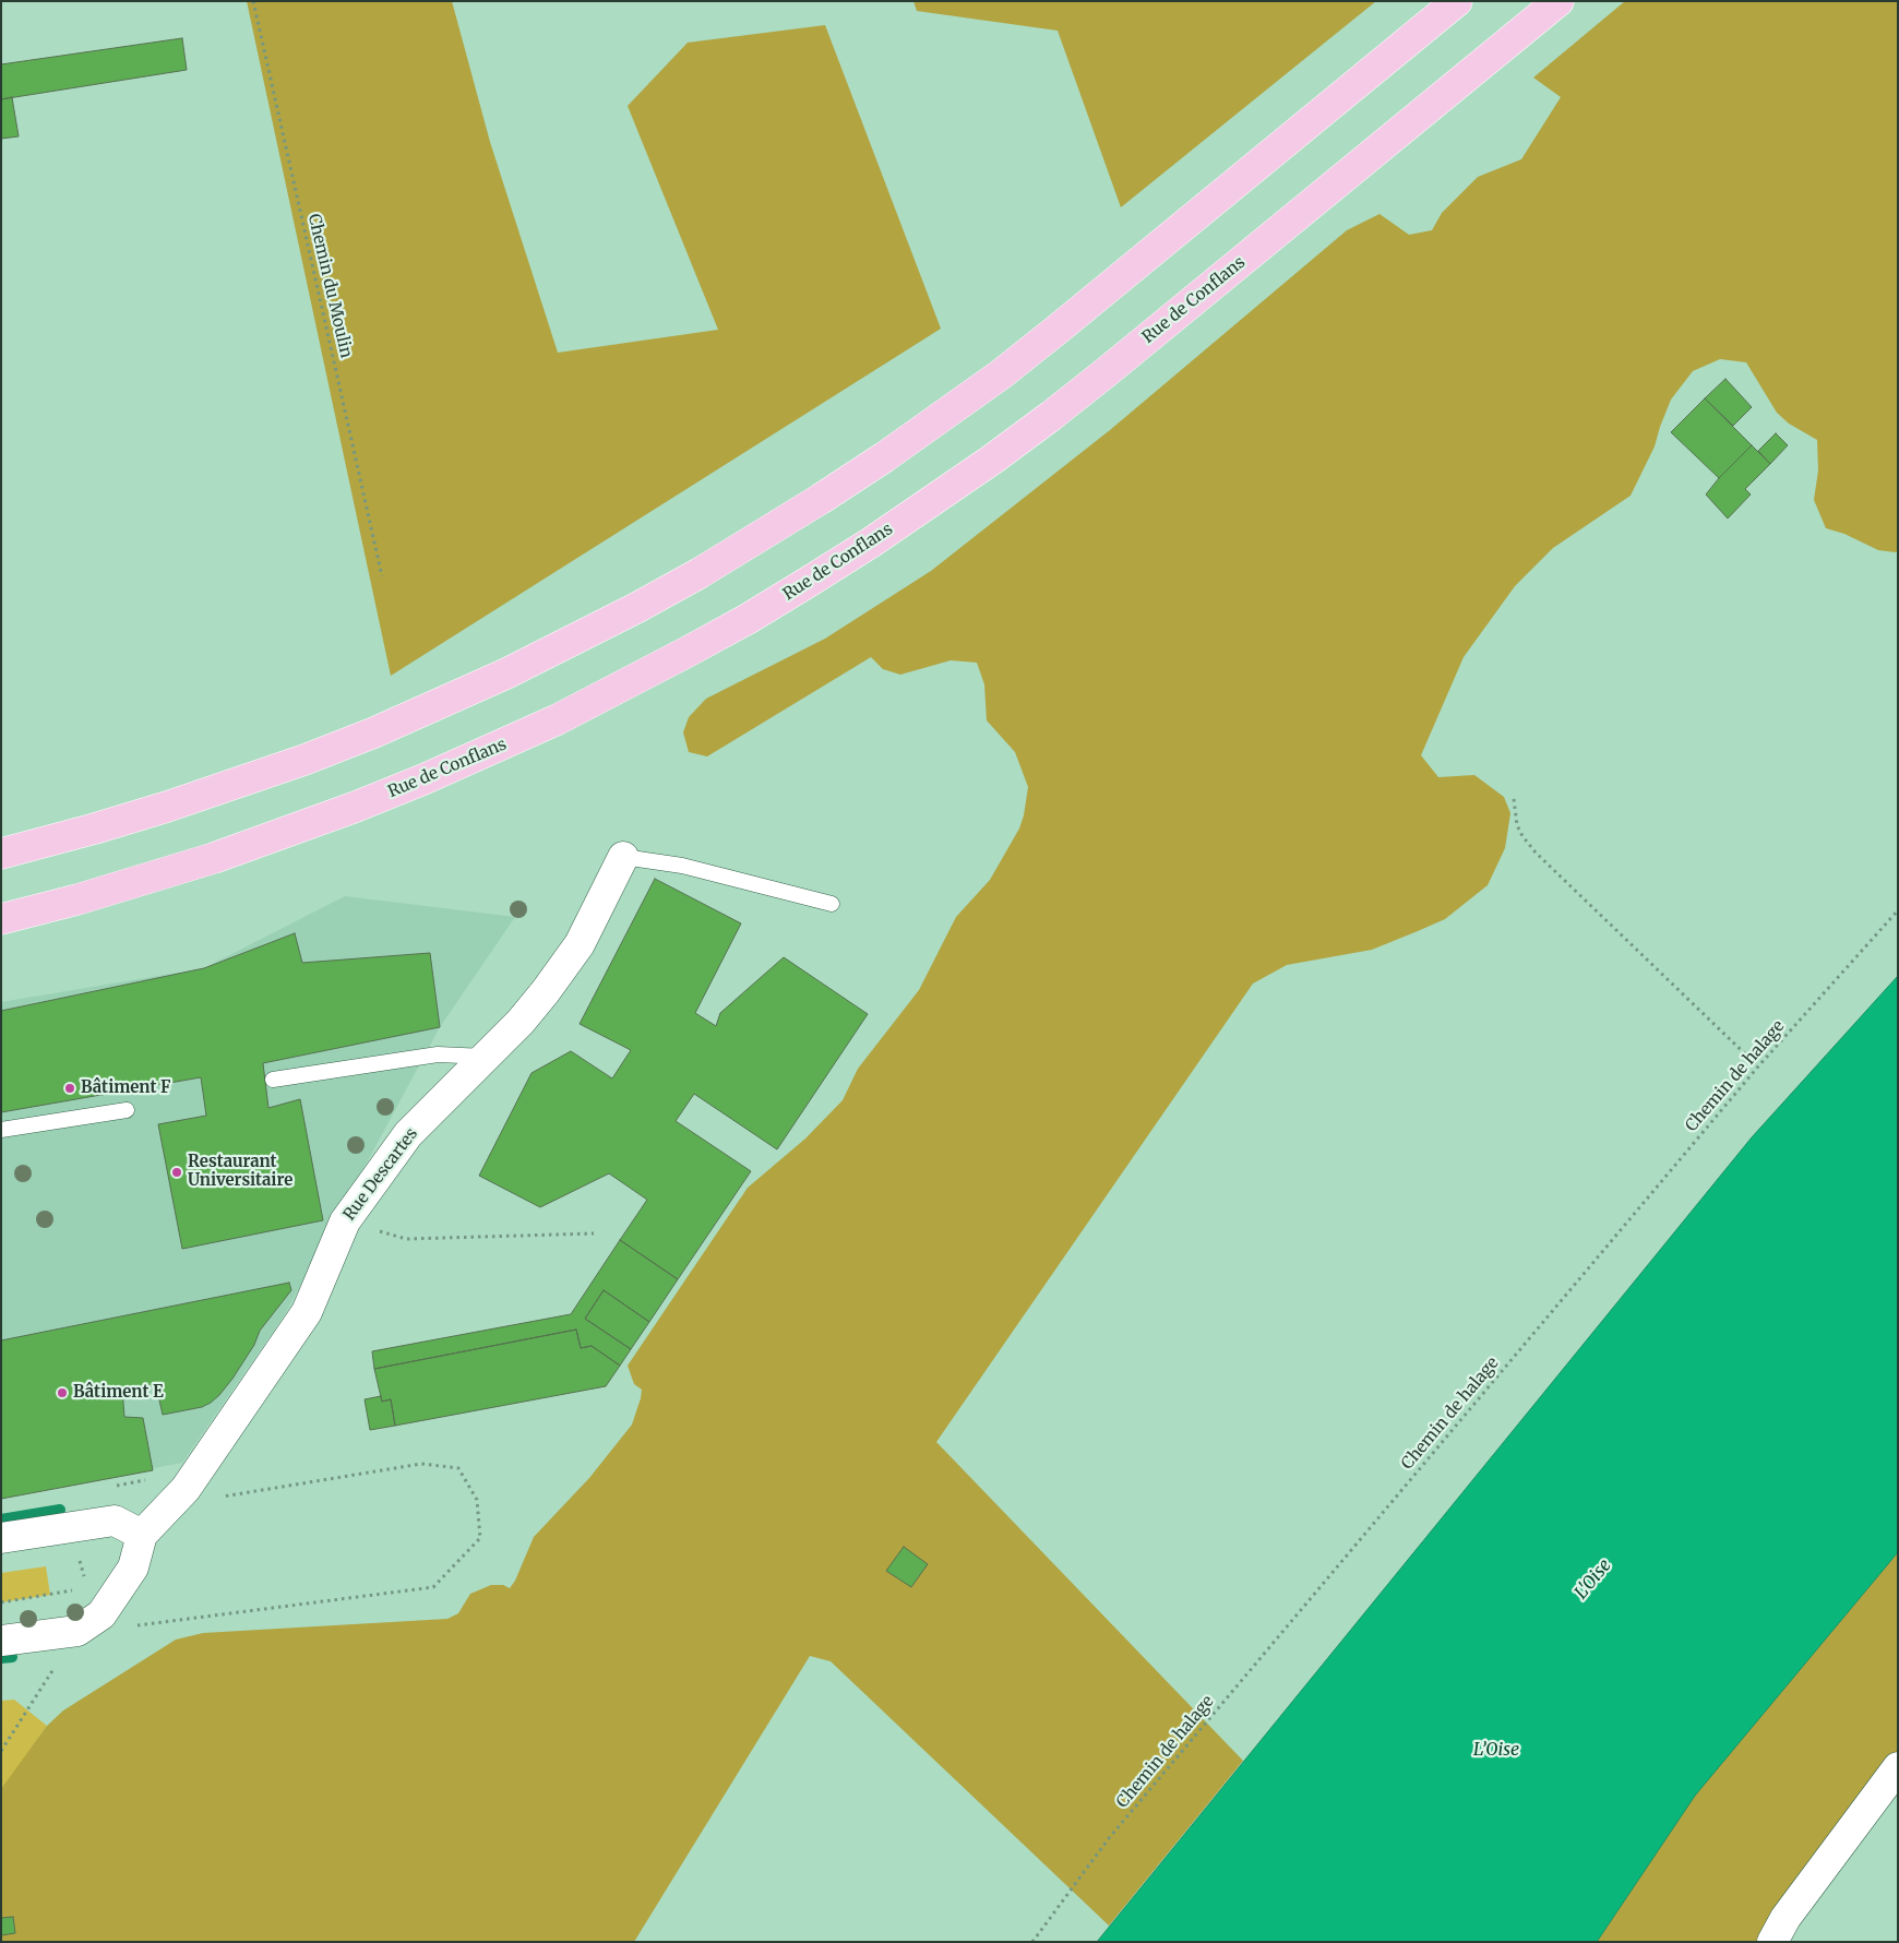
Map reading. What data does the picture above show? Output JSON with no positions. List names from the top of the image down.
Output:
{
  "streets": {
    "main road": ["Rue de Conflans"],
    "street": ["Rue Descartes"],
    "path": ["Chemin du Moulin", "Chemin de halage"]
  },
  "water": ["L'Oise", "L’Oise"],
  "places": ["Bâtiment F", "Restaurant Universitaire", "Bâtiment E"]
}
